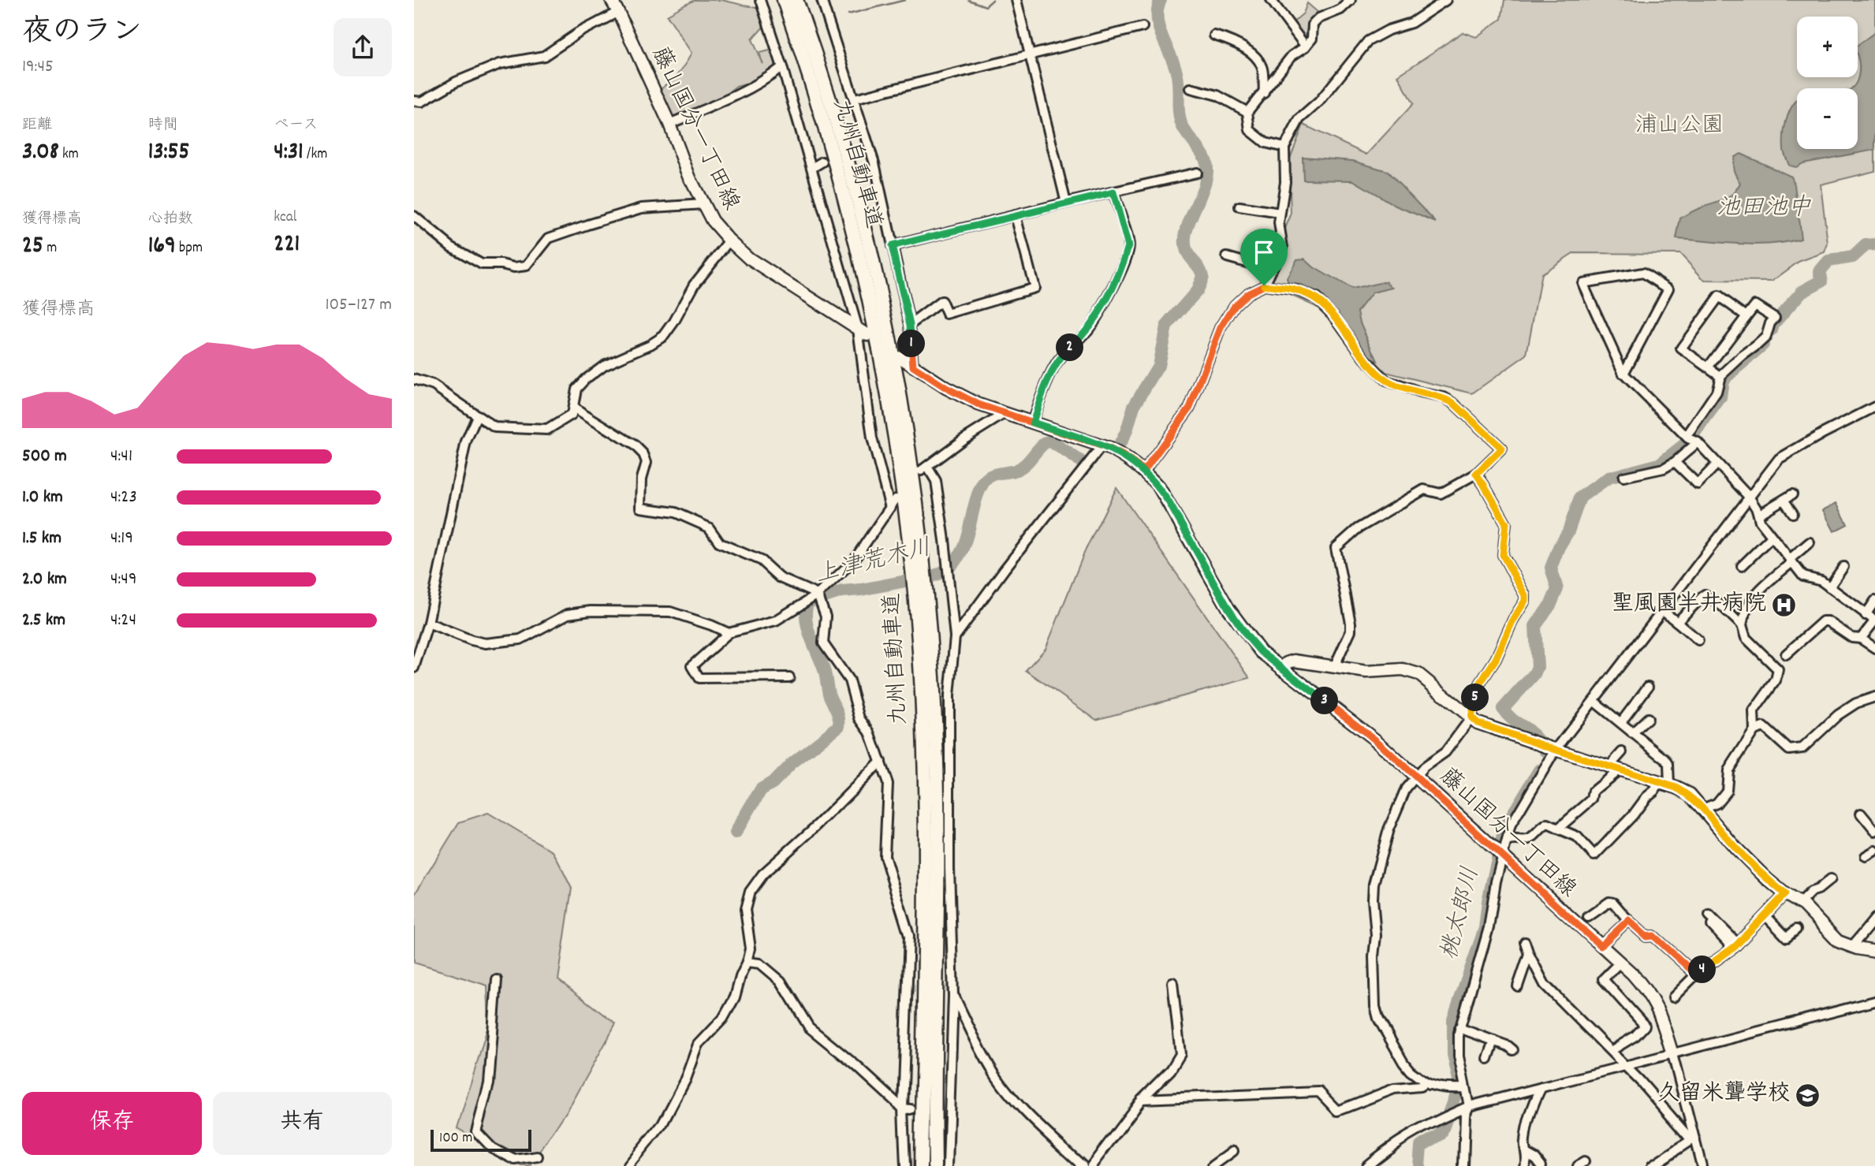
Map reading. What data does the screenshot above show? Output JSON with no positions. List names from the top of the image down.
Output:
{
  "streets": {
    "highway": ["九州自動車道"],
    "main road": ["藤山国分一丁田線"]
  },
  "water": ["池田池中", "上津荒木川", "桃太郎川"],
  "parks": ["浦山公園"],
  "places": {
    "hospital": ["聖風園半井病院"],
    "school or university": ["久留米聾学校"]
  },
  "scale_bar": "100 m",
  "page": {
    "heading": ["夜のラン", "19:45"],
    "map_buttons": ["+", "−"],
    "stats": [
      ["距離", "3.08 km"],
      ["時間", "13:55"],
      ["ペース", "4:31 /km"],
      ["獲得標高", "25 m"],
      ["心拍数", "169 bpm"],
      ["kcal", "221"]
    ],
    "chart": ["獲得標高", "105–127 m"],
    "pins": [
      "1",
      "2",
      "5",
      "3",
      "4"
    ],
    "list": [
      {
        "name": "500 m",
        "note": "4:41"
      },
      {
        "name": "1.0 km",
        "note": "4:23"
      },
      {
        "name": "1.5 km",
        "note": "4:19"
      },
      {
        "name": "2.0 km",
        "note": "4:49"
      },
      {
        "name": "2.5 km",
        "note": "4:24"
      }
    ],
    "buttons": ["保存", "共有"],
    "scale": "100 m"
  }
}
